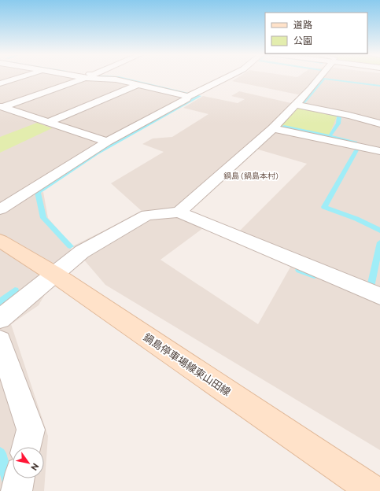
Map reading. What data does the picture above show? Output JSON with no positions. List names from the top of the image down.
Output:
{
  "streets": {
    "main road": ["鍋島停車場線東山田線"]
  },
  "districts": ["鍋島 (鍋島本村)"],
  "legend": ["道路", "公園"],
  "north": "bottom right"
}
